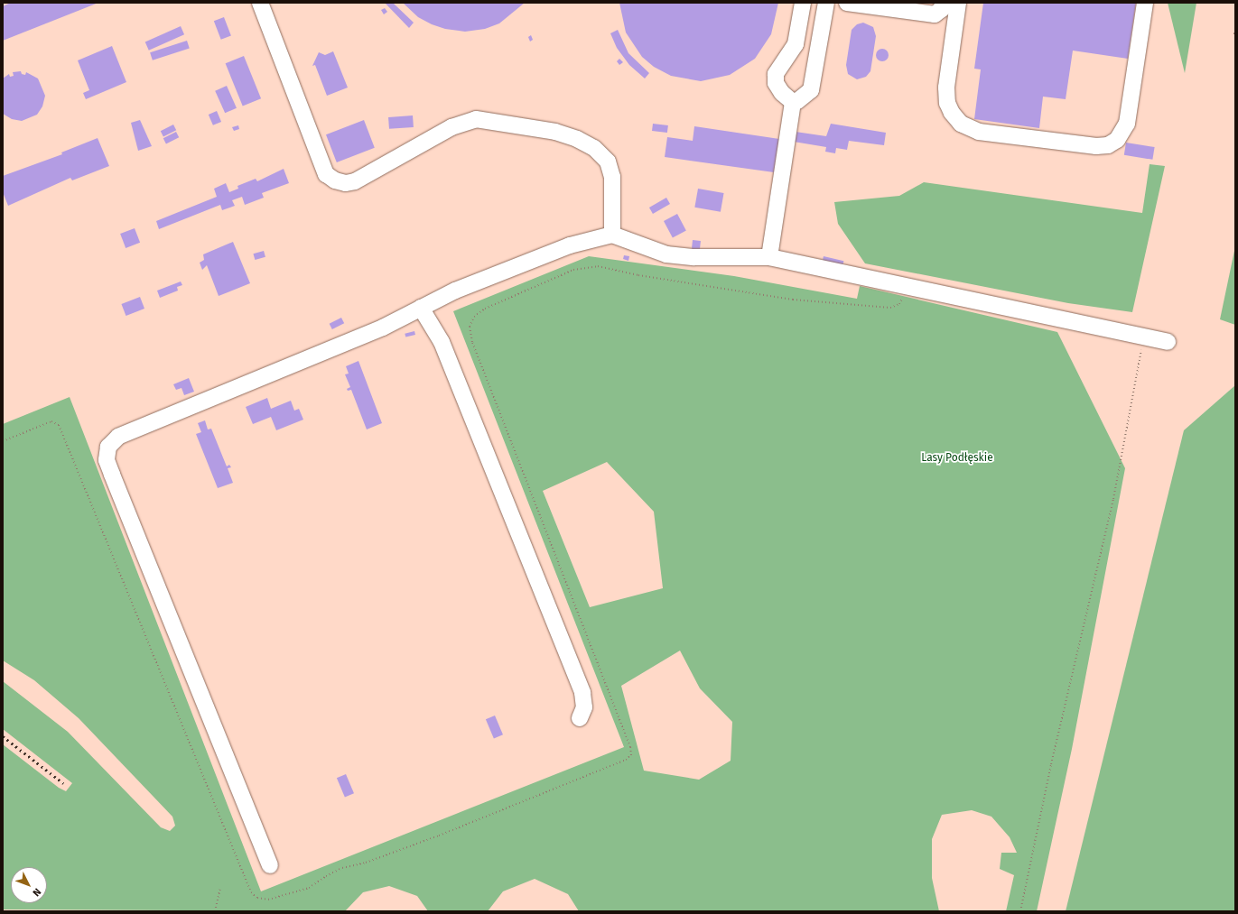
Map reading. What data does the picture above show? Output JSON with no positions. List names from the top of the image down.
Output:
{
  "parks": ["Lasy Podłęskie"],
  "north": "bottom right"
}
